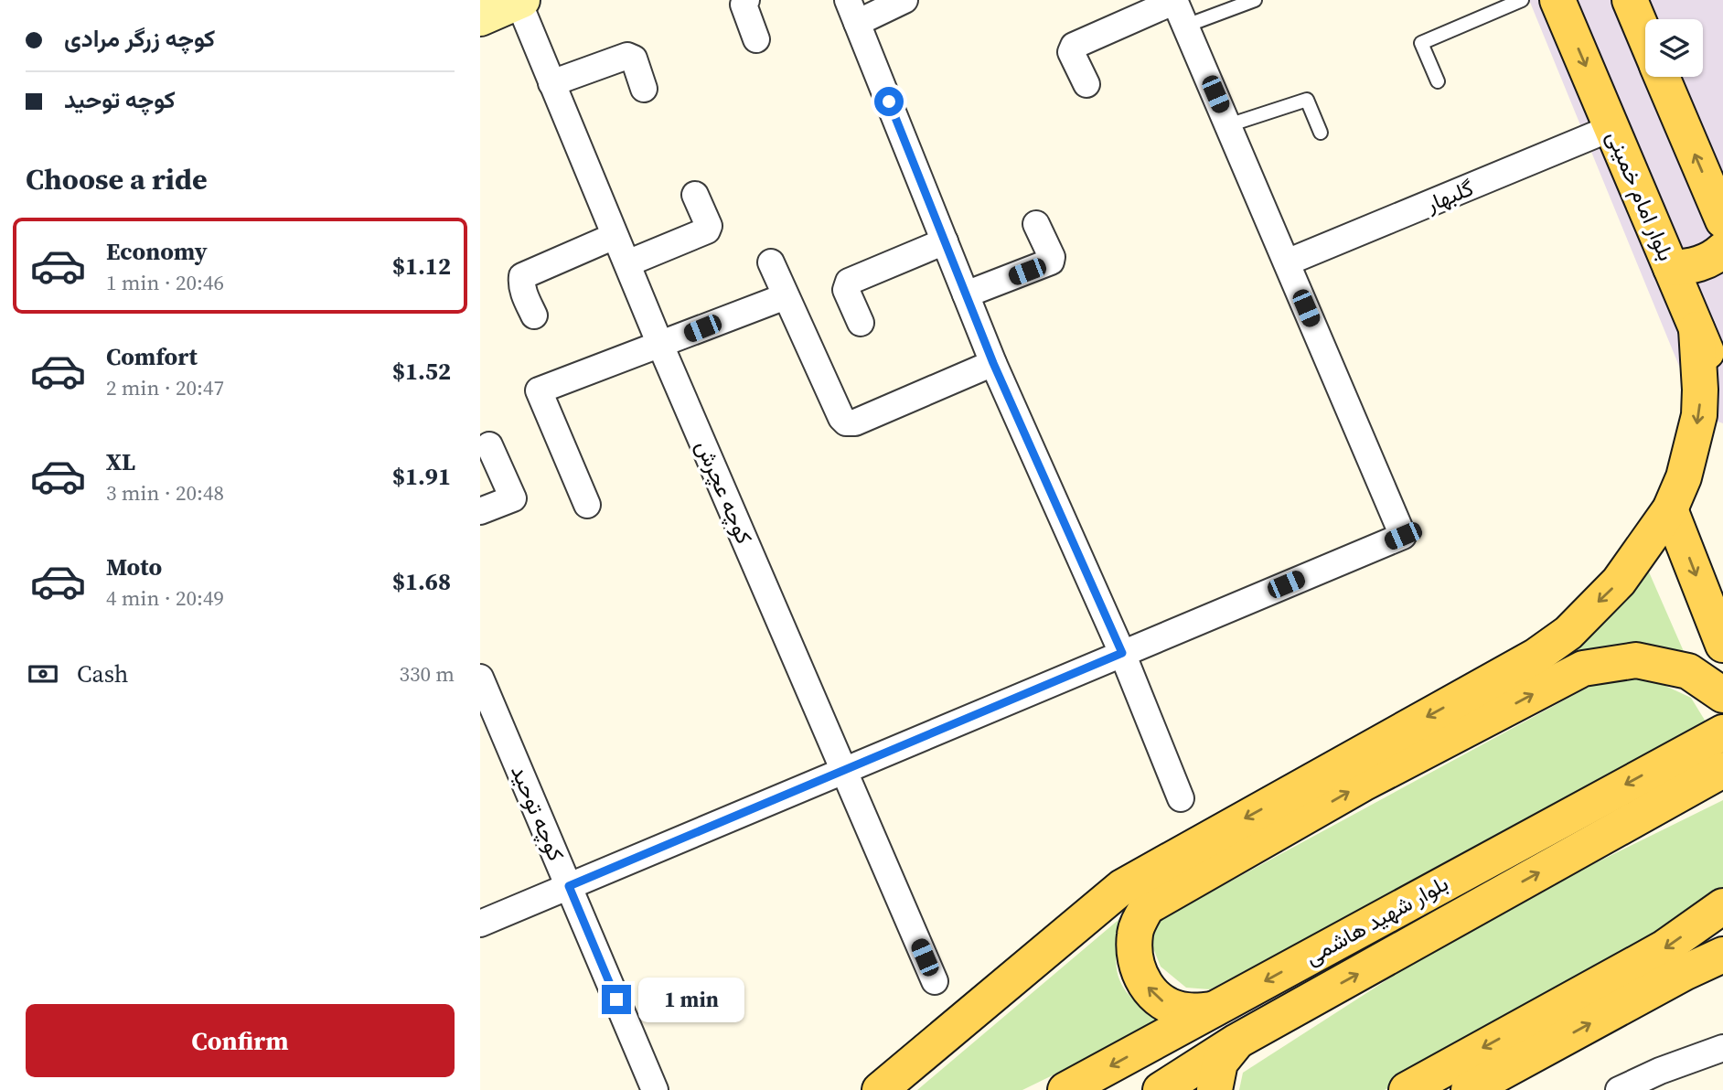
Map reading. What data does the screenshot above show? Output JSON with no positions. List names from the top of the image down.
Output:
{
  "streets": {
    "main road": ["بلوار امام خمینی", "بلوار شهید هاشمی"],
    "street": ["گلبهار", "کوچه عچرش", "کوچه توحید"]
  },
  "crossings": [
    ["گلبهار", "بلوار امام خمینی"]
  ],
  "page": {
    "banner": ["کوچه زرگر مرادی", "کوچه توحید"],
    "heading": "Choose a ride",
    "list": [
      {
        "name": "Economy",
        "note": "1 min · 20:46",
        "value": "$1.12"
      },
      {
        "name": "Comfort",
        "note": "2 min · 20:47",
        "value": "$1.52"
      },
      {
        "name": "XL",
        "note": "3 min · 20:48",
        "value": "$1.91"
      },
      {
        "name": "Moto",
        "note": "4 min · 20:49",
        "value": "$1.68"
      }
    ],
    "pay": ["Cash", "330 m"],
    "bubble": "1 min",
    "buttons": "Confirm"
  }
}
